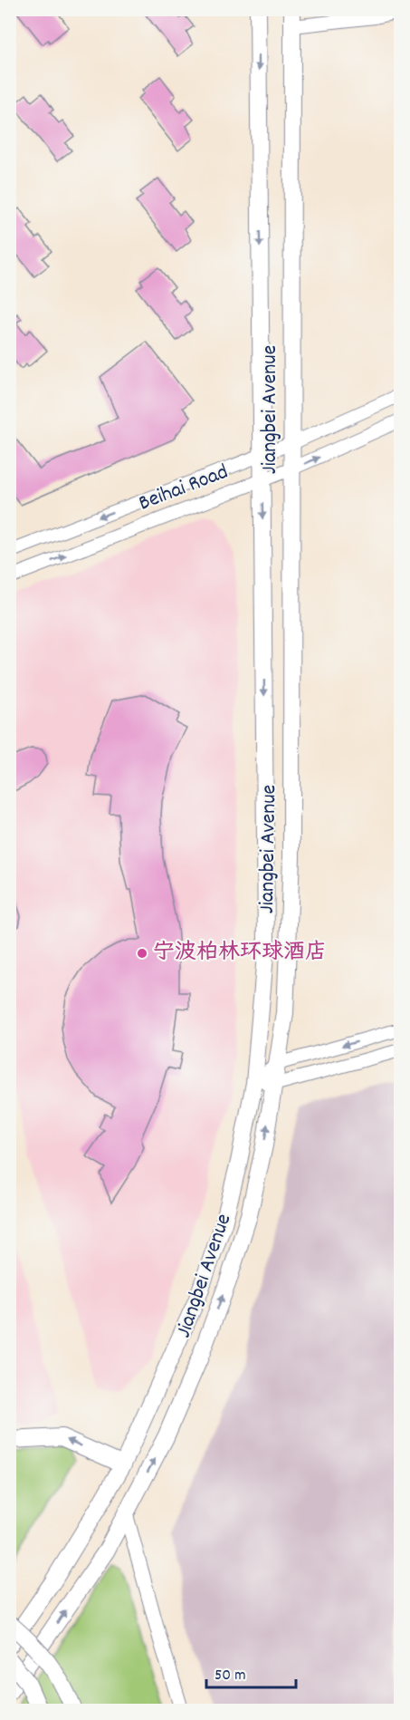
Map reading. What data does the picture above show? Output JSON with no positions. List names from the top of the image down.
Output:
{
  "streets": {
    "main road": ["Jiangbei Avenue"],
    "street": ["Beihai Road"]
  },
  "crossings": [
    ["Jiangbei Avenue", "Beihai Road"]
  ],
  "places": ["宁波柏林环球酒店"],
  "scale_bar": "50 m"
}
